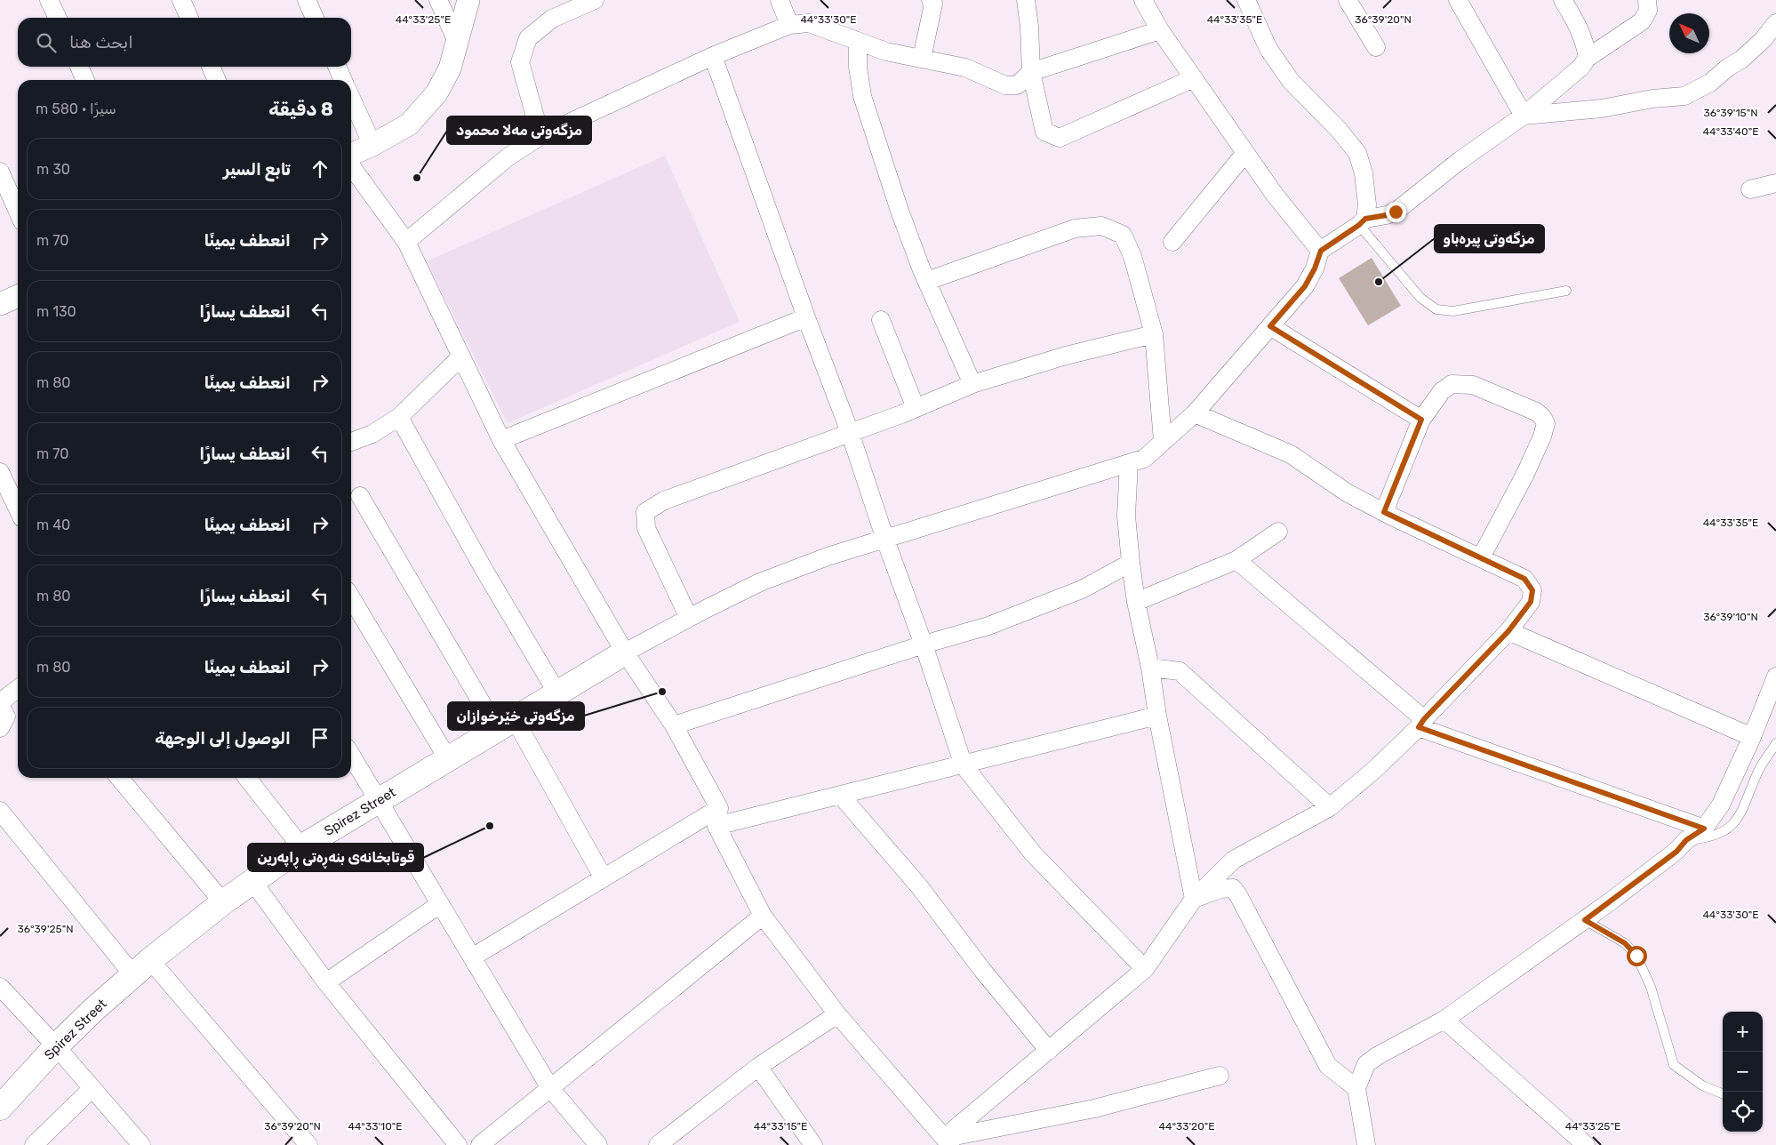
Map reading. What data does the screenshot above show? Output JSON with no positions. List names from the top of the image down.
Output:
{
  "streets": {
    "main road": ["Spirez Street"]
  },
  "places": [
    "مزگه‌وتی مه‌لا محمود",
    "مزگەوتی پیرەباو",
    "مزگەوتی خێرخوازان",
    "قوتابخانەی بنەڕەتی ڕاپەرین"
  ],
  "north": "top left",
  "page": {
    "search": "ابحث هنا",
    "heading": ["8 دقيقة", "سيرًا · 580 m"],
    "list": [
      ["تابع السير", "30 m"],
      ["انعطف يمينًا", "70 m"],
      ["انعطف يسارًا", "130 m"],
      ["انعطف يمينًا", "80 m"],
      ["انعطف يسارًا", "70 m"],
      ["انعطف يمينًا", "40 m"],
      ["انعطف يسارًا", "80 m"],
      ["انعطف يمينًا", "80 m"],
      "الوصول إلى الوجهة"
    ],
    "map_buttons": ["+", "−"]
  },
  "coordinates": [
    "44°33'25\"E",
    "44°33'30\"E",
    "44°33'35\"E",
    "36°39'20\"N",
    "36°39'15\"N",
    "44°33'40\"E",
    "36°39'10\"N",
    "36°39'25\"N",
    "44°33'10\"E",
    "44°33'15\"E",
    "44°33'20\"E"
  ]
}
